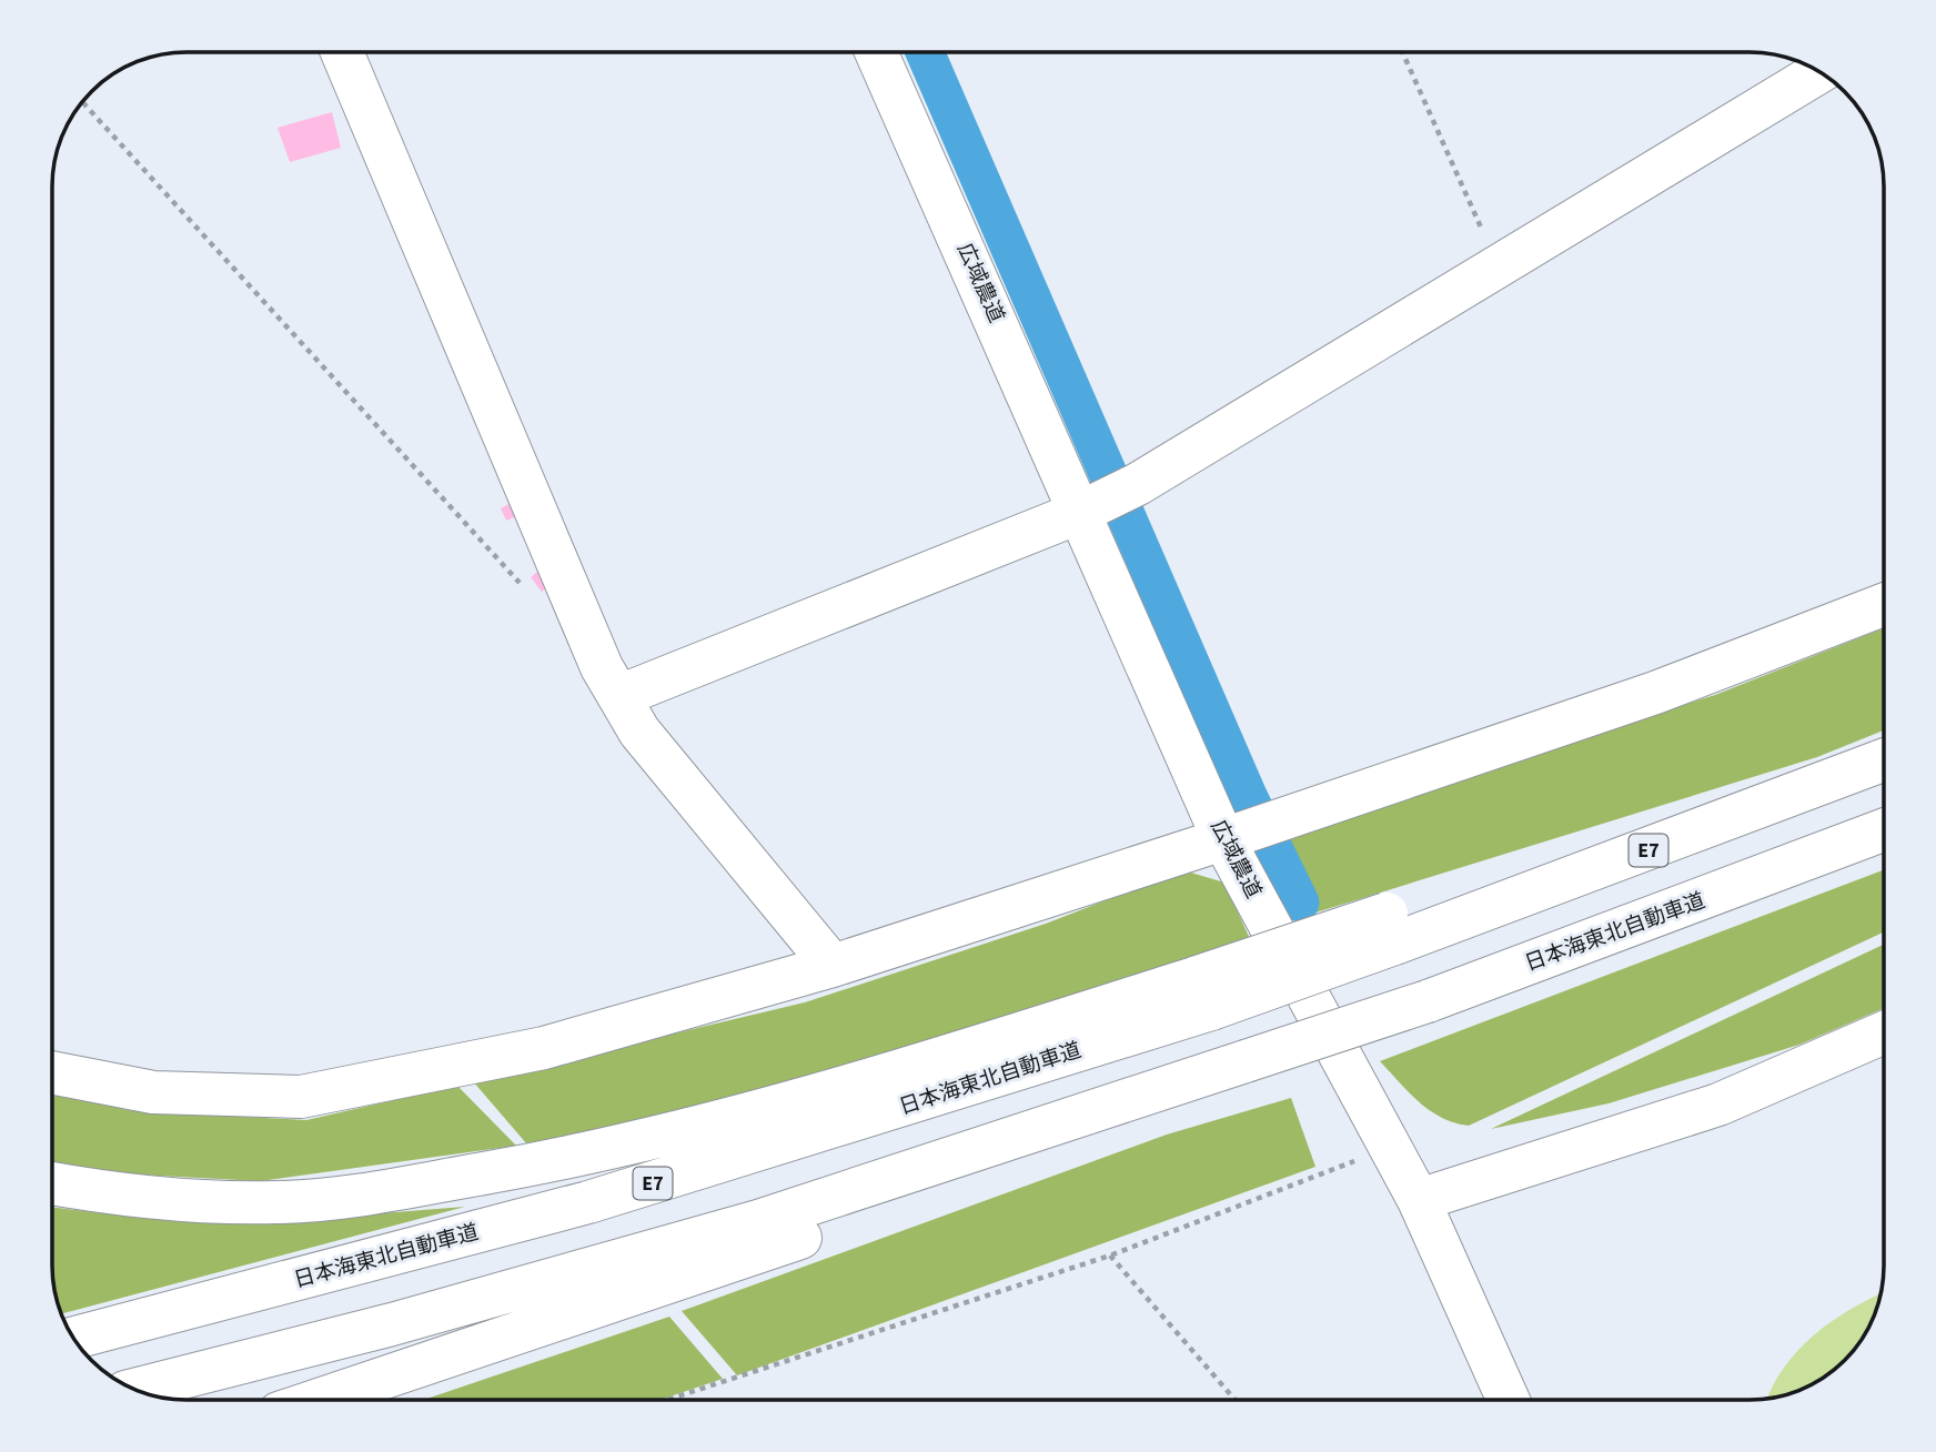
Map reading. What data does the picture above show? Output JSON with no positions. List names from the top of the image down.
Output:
{
  "streets": {
    "main road": ["広域農道", "E7", "日本海東北自動車道"]
  }
}
